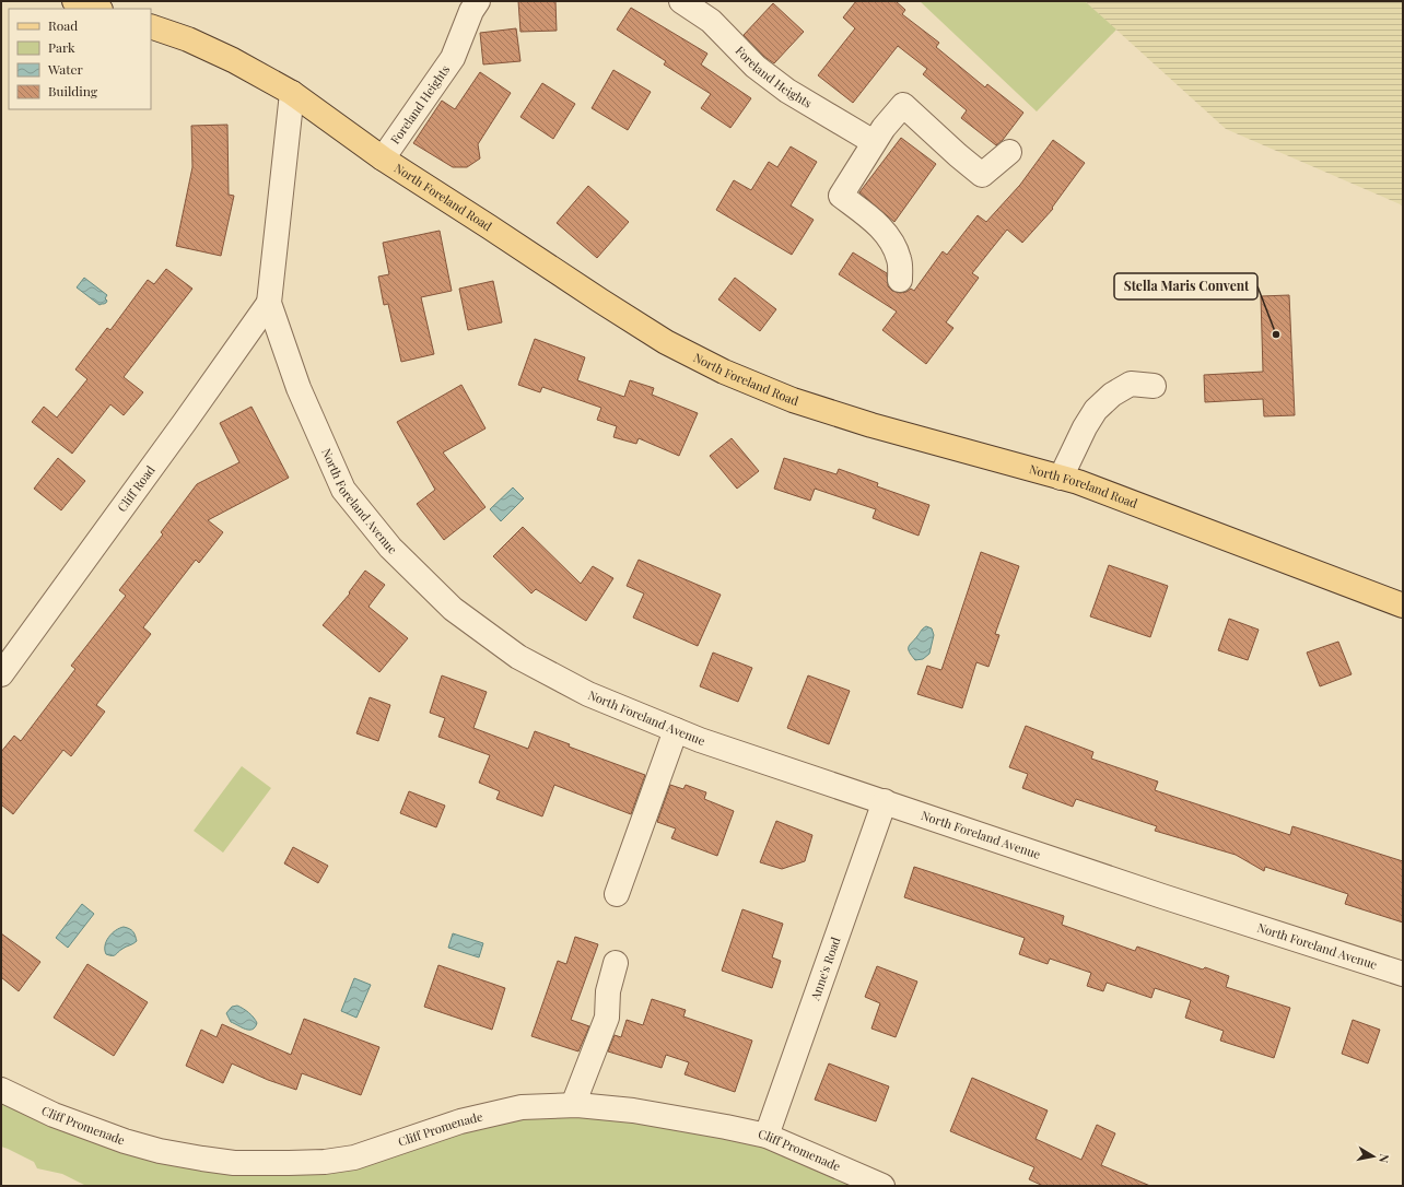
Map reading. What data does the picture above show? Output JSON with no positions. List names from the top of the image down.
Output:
{
  "streets": {
    "main road": ["North Foreland Road"],
    "street": [
      "Foreland Heights",
      "Cliff Road",
      "North Foreland Avenue",
      "Anne's Road",
      "Cliff Promenade"
    ]
  },
  "crossings": [
    ["Foreland Heights", "North Foreland Road"],
    ["North Foreland Road", "North Foreland Avenue"],
    ["Cliff Road", "North Foreland Avenue"],
    ["North Foreland Avenue", "Anne's Road"],
    ["Anne's Road", "Cliff Promenade"]
  ],
  "places": ["Stella Maris Convent"],
  "legend": [
    "Road",
    "Park",
    "Water",
    "Building"
  ],
  "north": "right"
}
